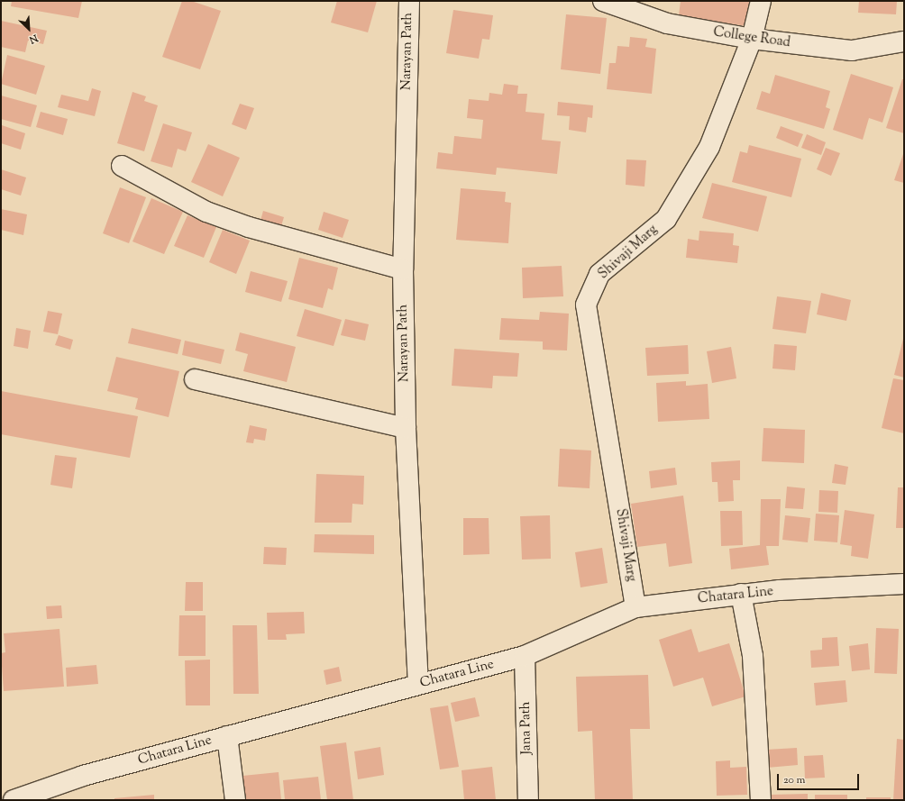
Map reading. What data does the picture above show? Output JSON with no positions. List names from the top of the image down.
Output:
{
  "streets": {
    "street": [
      "College Road",
      "Narayan Path",
      "Shivaji Marg",
      "Chatara Line",
      "Jana Path"
    ]
  },
  "crossings": [
    ["College Road", "Shivaji Marg"],
    ["Narayan Path", "Chatara Line"],
    ["Shivaji Marg", "Chatara Line"],
    ["Chatara Line", "Jana Path"]
  ],
  "scale_bar": "20 m",
  "north": "bottom right"
}
